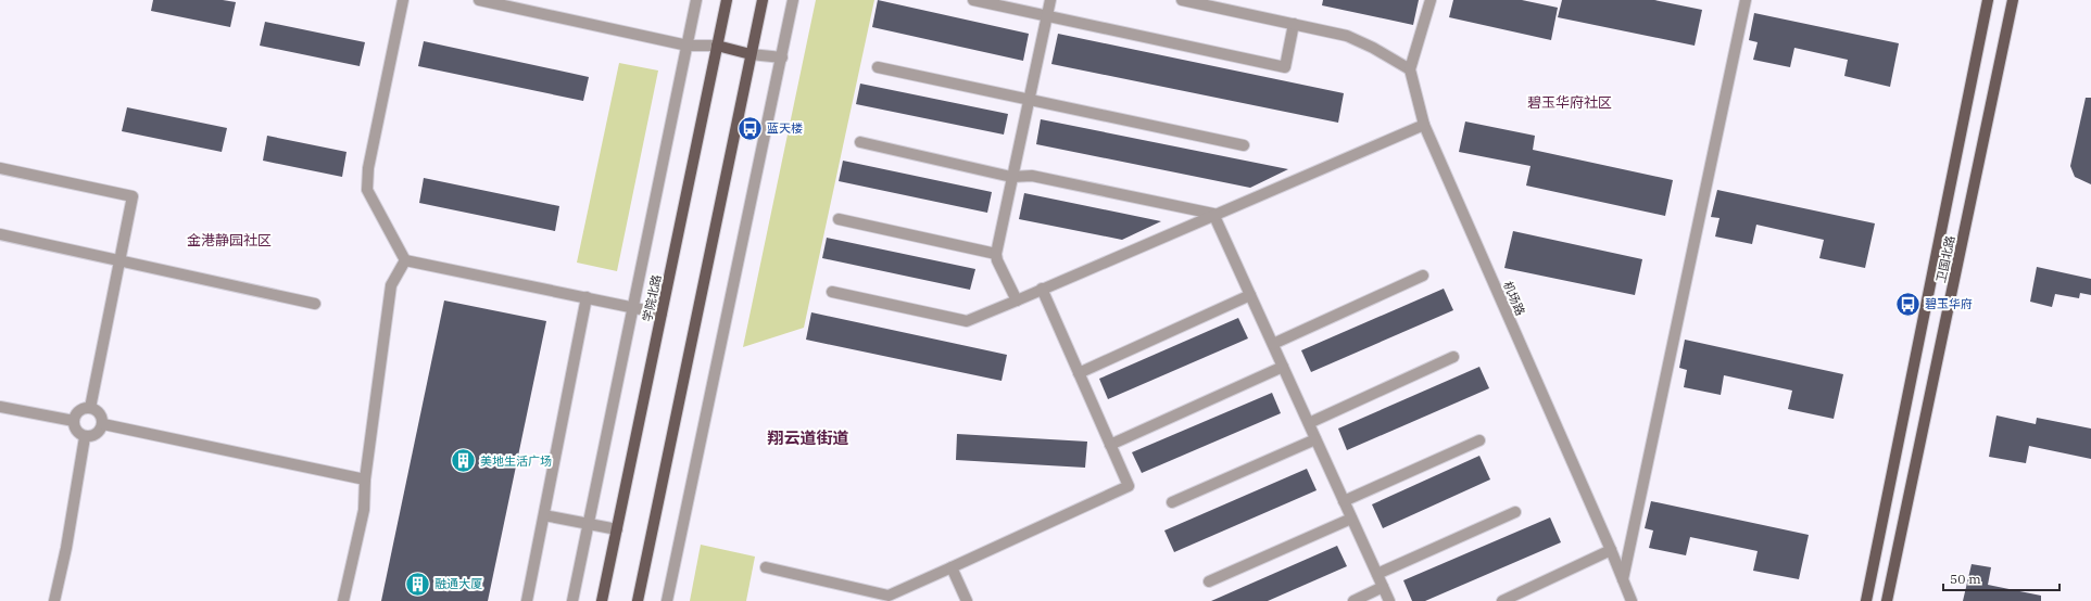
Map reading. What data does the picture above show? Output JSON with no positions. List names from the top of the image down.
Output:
{
  "streets": {
    "main road": ["卫国北路", "学院北路"],
    "street": ["机场路"]
  },
  "districts": ["碧玉华府社区", "金港静园社区", "翔云道街道"],
  "places": {
    "bus stop": ["蓝天楼", "碧玉华府"],
    "building": ["美地生活广场", "融通大厦"]
  },
  "scale_bar": "50 m"
}
